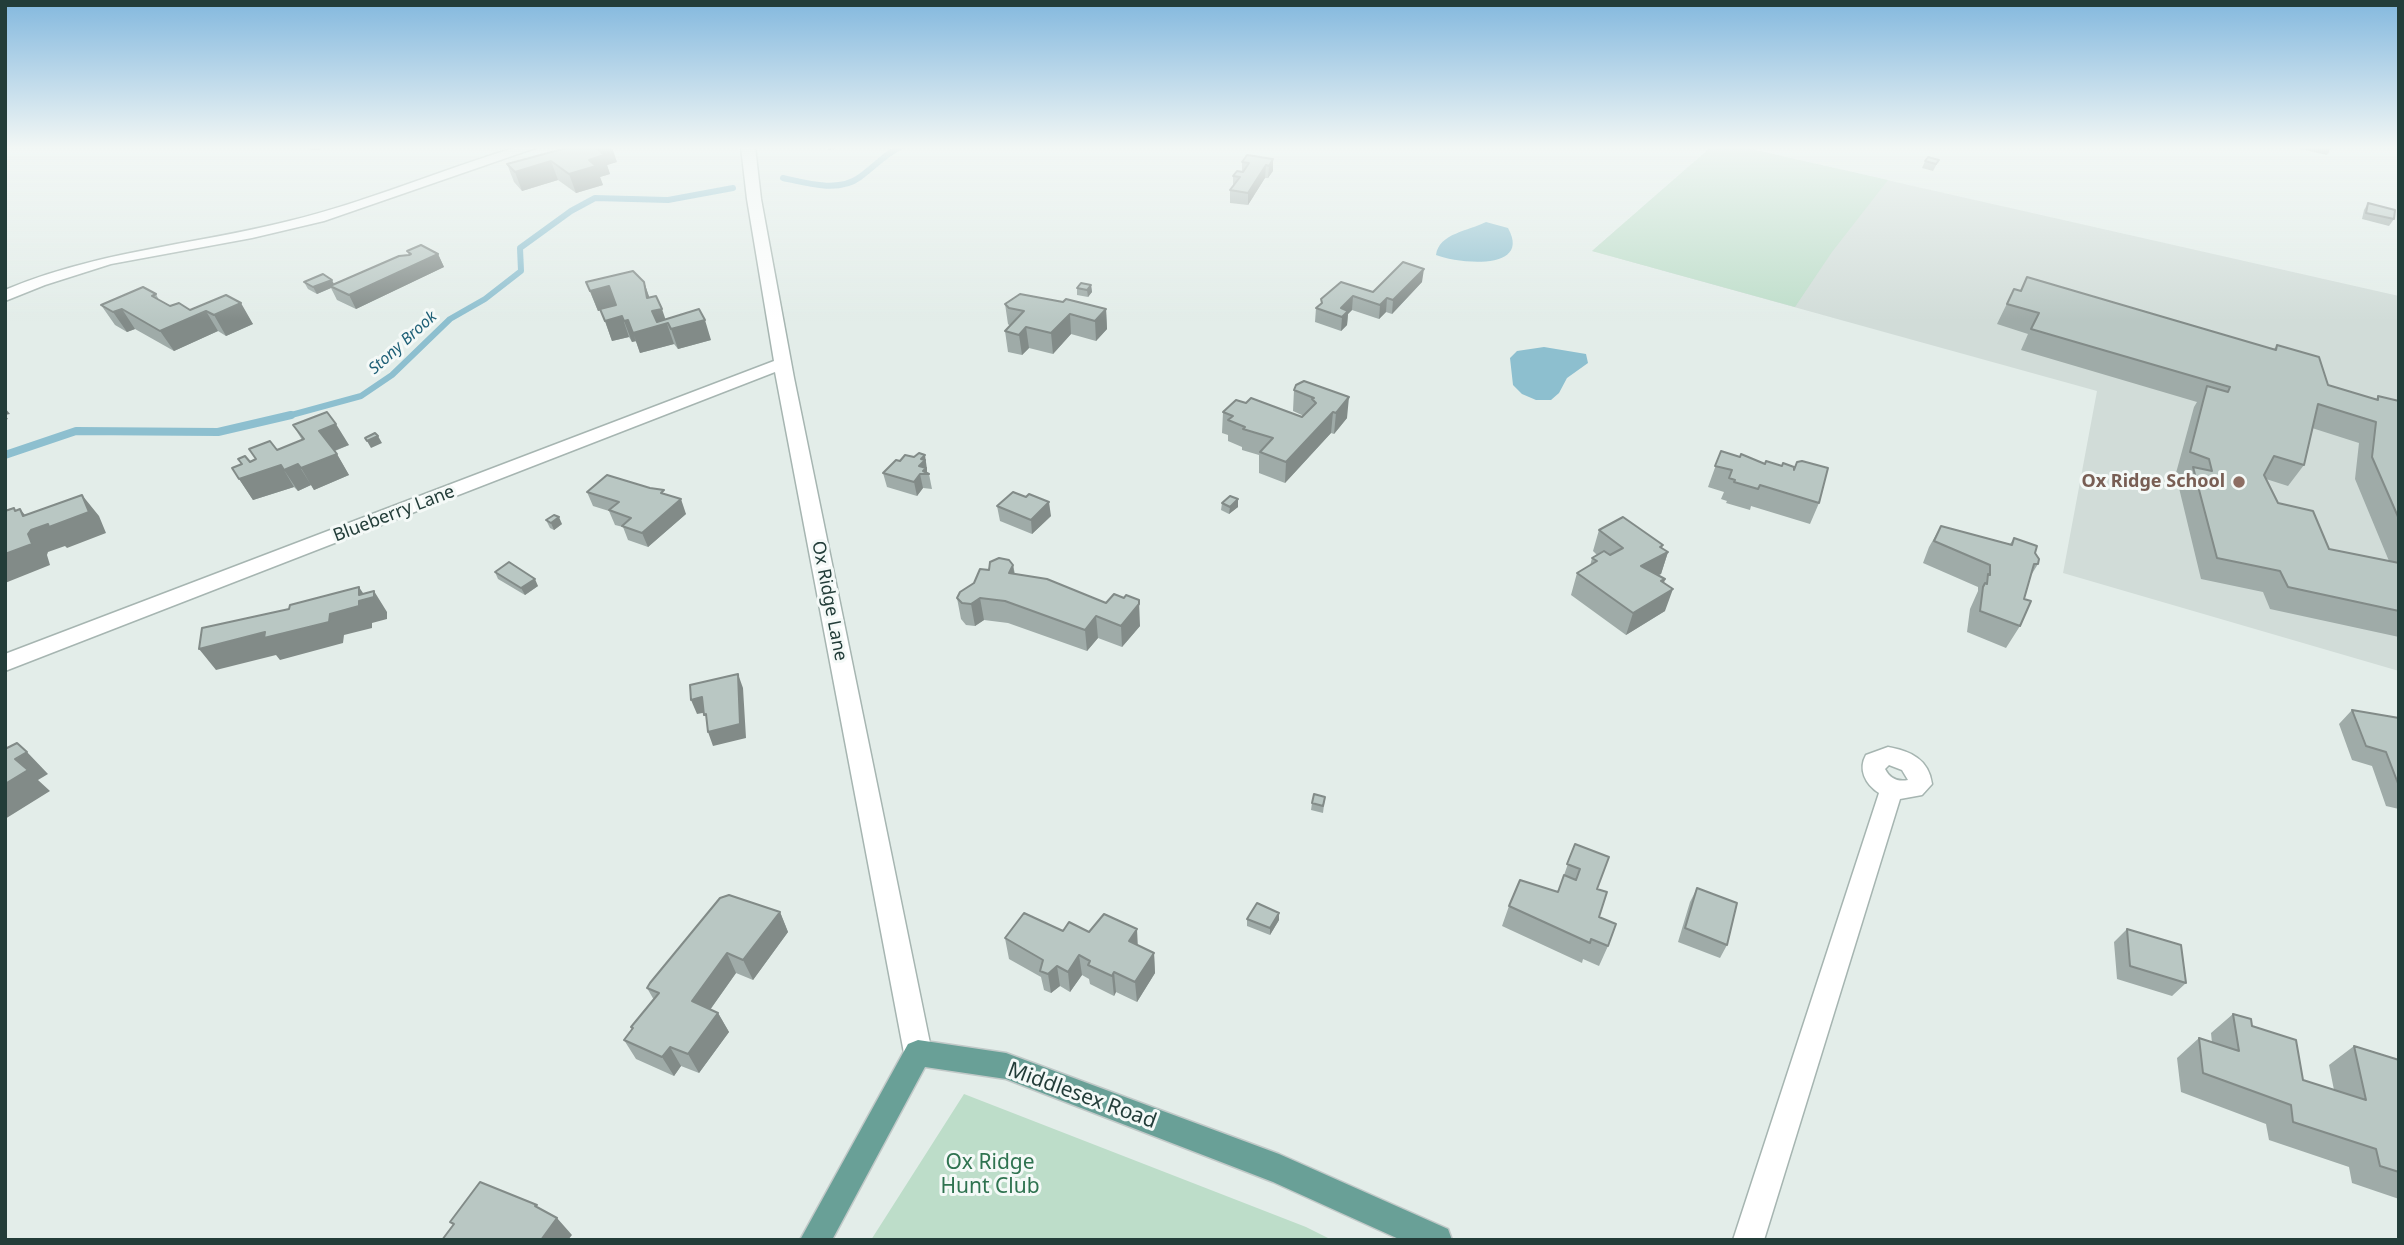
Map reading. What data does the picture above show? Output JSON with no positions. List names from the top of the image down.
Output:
{
  "streets": {
    "main road": ["Middlesex Road"],
    "street": ["Blueberry Lane", "Ox Ridge Lane"]
  },
  "crossings": [
    ["Blueberry Lane", "Ox Ridge Lane"],
    ["Ox Ridge Lane", "Middlesex Road"]
  ],
  "water": ["Stony Brook"],
  "parks": ["Ox Ridge Hunt Club"],
  "places": ["Ox Ridge School"]
}
